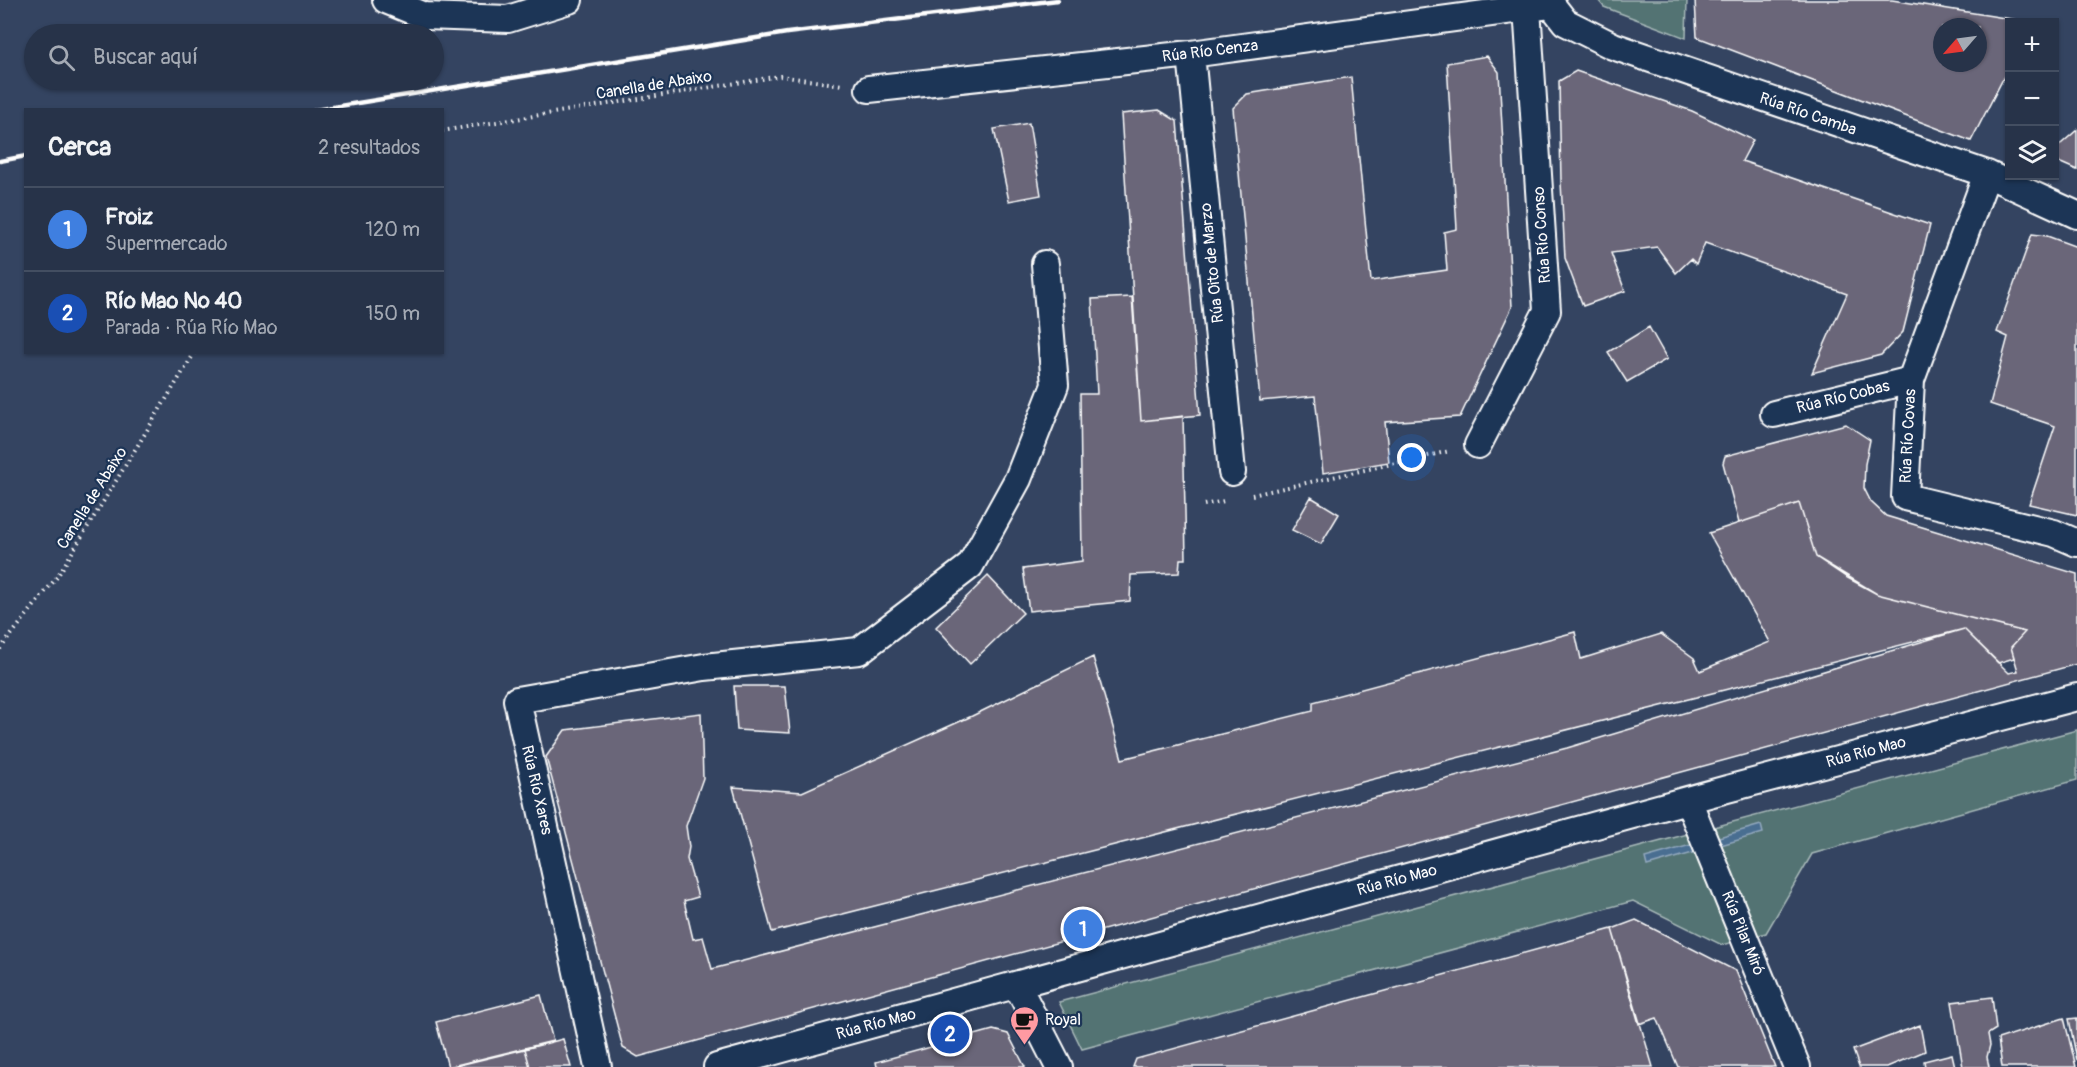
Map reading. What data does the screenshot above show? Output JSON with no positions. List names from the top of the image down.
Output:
{
  "streets": {
    "street": [
      "Rúa Río Cenza",
      "Rúa Río Camba",
      "Rúa Río Conso",
      "Rúa Oito de Marzo",
      "Rúa Río Cobas",
      "Rúa Río Covas",
      "Rúa Río Mao",
      "Rúa Río Xares",
      "Rúa Pilar Miró"
    ],
    "path": ["Canella de Abaixo"]
  },
  "crossings": [
    ["Rúa Río Cenza", "Canella de Abaixo"],
    ["Rúa Río Cenza", "Rúa Río Camba"],
    ["Rúa Río Cenza", "Rúa Río Conso"],
    ["Rúa Río Cenza", "Rúa Oito de Marzo"],
    ["Rúa Río Camba", "Rúa Río Conso"],
    ["Rúa Río Camba", "Rúa Río Covas"],
    ["Rúa Río Cobas", "Rúa Río Covas"],
    ["Rúa Río Mao", "Rúa Pilar Miró"]
  ],
  "places": {
    "cafe": ["Royal"]
  },
  "north": "bottom left",
  "page": {
    "map_buttons": ["+", "−"],
    "search": "Buscar aquí",
    "heading": ["Cerca", "2 resultados"],
    "list": [
      {
        "mark": "1",
        "name": "Froiz",
        "note": "Supermercado",
        "value": "120 m"
      },
      {
        "mark": "2",
        "name": "Río Mao Nº 40",
        "note": "Parada · Rúa Río Mao",
        "value": "150 m"
      }
    ],
    "pins": ["1", "2"]
  }
}
